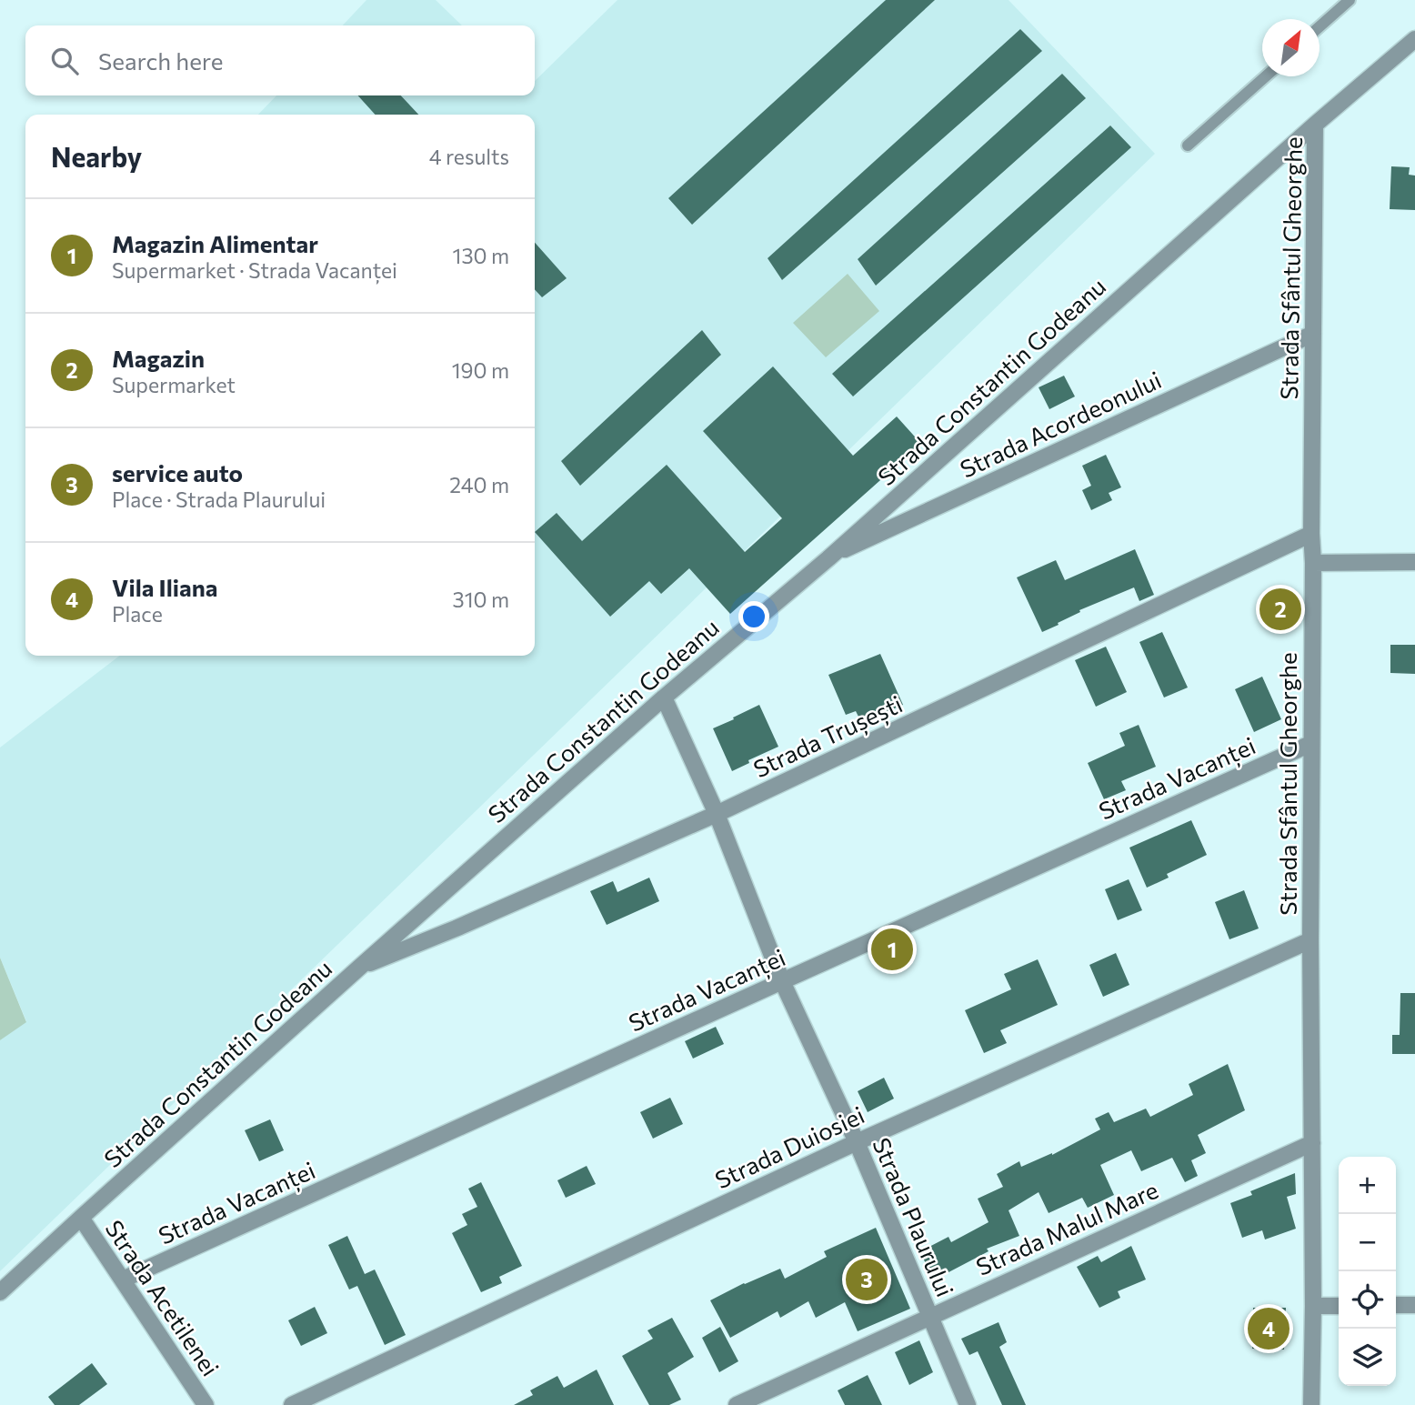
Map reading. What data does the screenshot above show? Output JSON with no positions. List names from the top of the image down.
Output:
{
  "streets": {
    "street": [
      "Strada Sfântul Gheorghe",
      "Strada Constantin Godeanu",
      "Strada Acordeonului",
      "Strada Trușești",
      "Strada Vacanței",
      "Strada Duiosiei",
      "Strada Plaurului",
      "Strada Malul Mare",
      "Strada Acetilenei"
    ]
  },
  "crossings": [
    ["Strada Sfântul Gheorghe", "Strada Constantin Godeanu"],
    ["Strada Sfântul Gheorghe", "Strada Acordeonului"],
    ["Strada Sfântul Gheorghe", "Strada Trușești"],
    ["Strada Sfântul Gheorghe", "Strada Vacanței"],
    ["Strada Sfântul Gheorghe", "Strada Duiosiei"],
    ["Strada Sfântul Gheorghe", "Strada Malul Mare"],
    ["Strada Constantin Godeanu", "Strada Acordeonului"],
    ["Strada Constantin Godeanu", "Strada Trușești"],
    ["Strada Constantin Godeanu", "Strada Plaurului"],
    ["Strada Constantin Godeanu", "Strada Acetilenei"],
    ["Strada Trușești", "Strada Plaurului"],
    ["Strada Vacanței", "Strada Plaurului"],
    ["Strada Vacanței", "Strada Acetilenei"],
    ["Strada Duiosiei", "Strada Plaurului"],
    ["Strada Plaurului", "Strada Malul Mare"]
  ],
  "north": "top right",
  "page": {
    "search": "Search here",
    "heading": ["Nearby", "4 results"],
    "list": [
      {
        "mark": "1",
        "name": "Magazin Alimentar",
        "note": "Supermarket · Strada Vacanței",
        "value": "130 m"
      },
      {
        "mark": "2",
        "name": "Magazin",
        "note": "Supermarket",
        "value": "190 m"
      },
      {
        "mark": "3",
        "name": "service auto",
        "note": "Place · Strada Plaurului",
        "value": "240 m"
      },
      {
        "mark": "4",
        "name": "Vila Iliana",
        "note": "Place",
        "value": "310 m"
      }
    ],
    "pins": [
      "2",
      "1",
      "3",
      "4"
    ],
    "map_buttons": ["+", "−"]
  }
}
